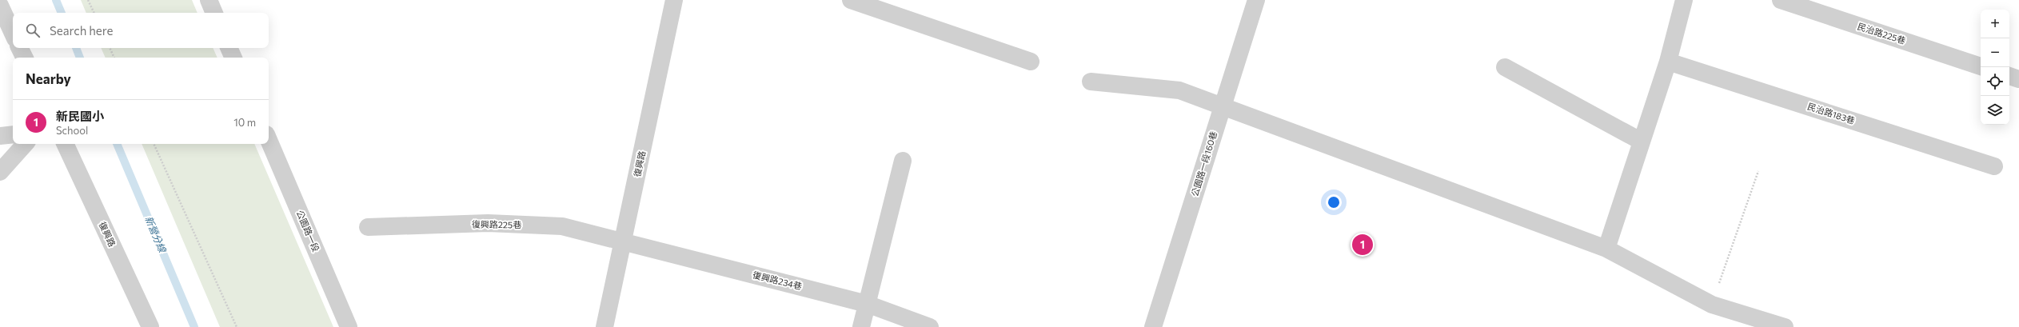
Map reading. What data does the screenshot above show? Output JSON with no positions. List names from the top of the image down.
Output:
{
  "streets": {
    "street": [
      "民治路225巷",
      "民治路183巷",
      "復興路",
      "公園路一段160巷",
      "復興路225巷",
      "公園路一段",
      "復興路234巷"
    ]
  },
  "crossings": [
    ["復興路", "復興路225巷"],
    ["復興路", "復興路234巷"],
    ["復興路225巷", "復興路234巷"]
  ],
  "water": ["新營分線"],
  "page": {
    "map_buttons": ["+", "−"],
    "search": "Search here",
    "heading": "Nearby",
    "list": [
      {
        "mark": "1",
        "name": "新民國小",
        "note": "School",
        "value": "10 m"
      }
    ],
    "pins": "1"
  }
}
